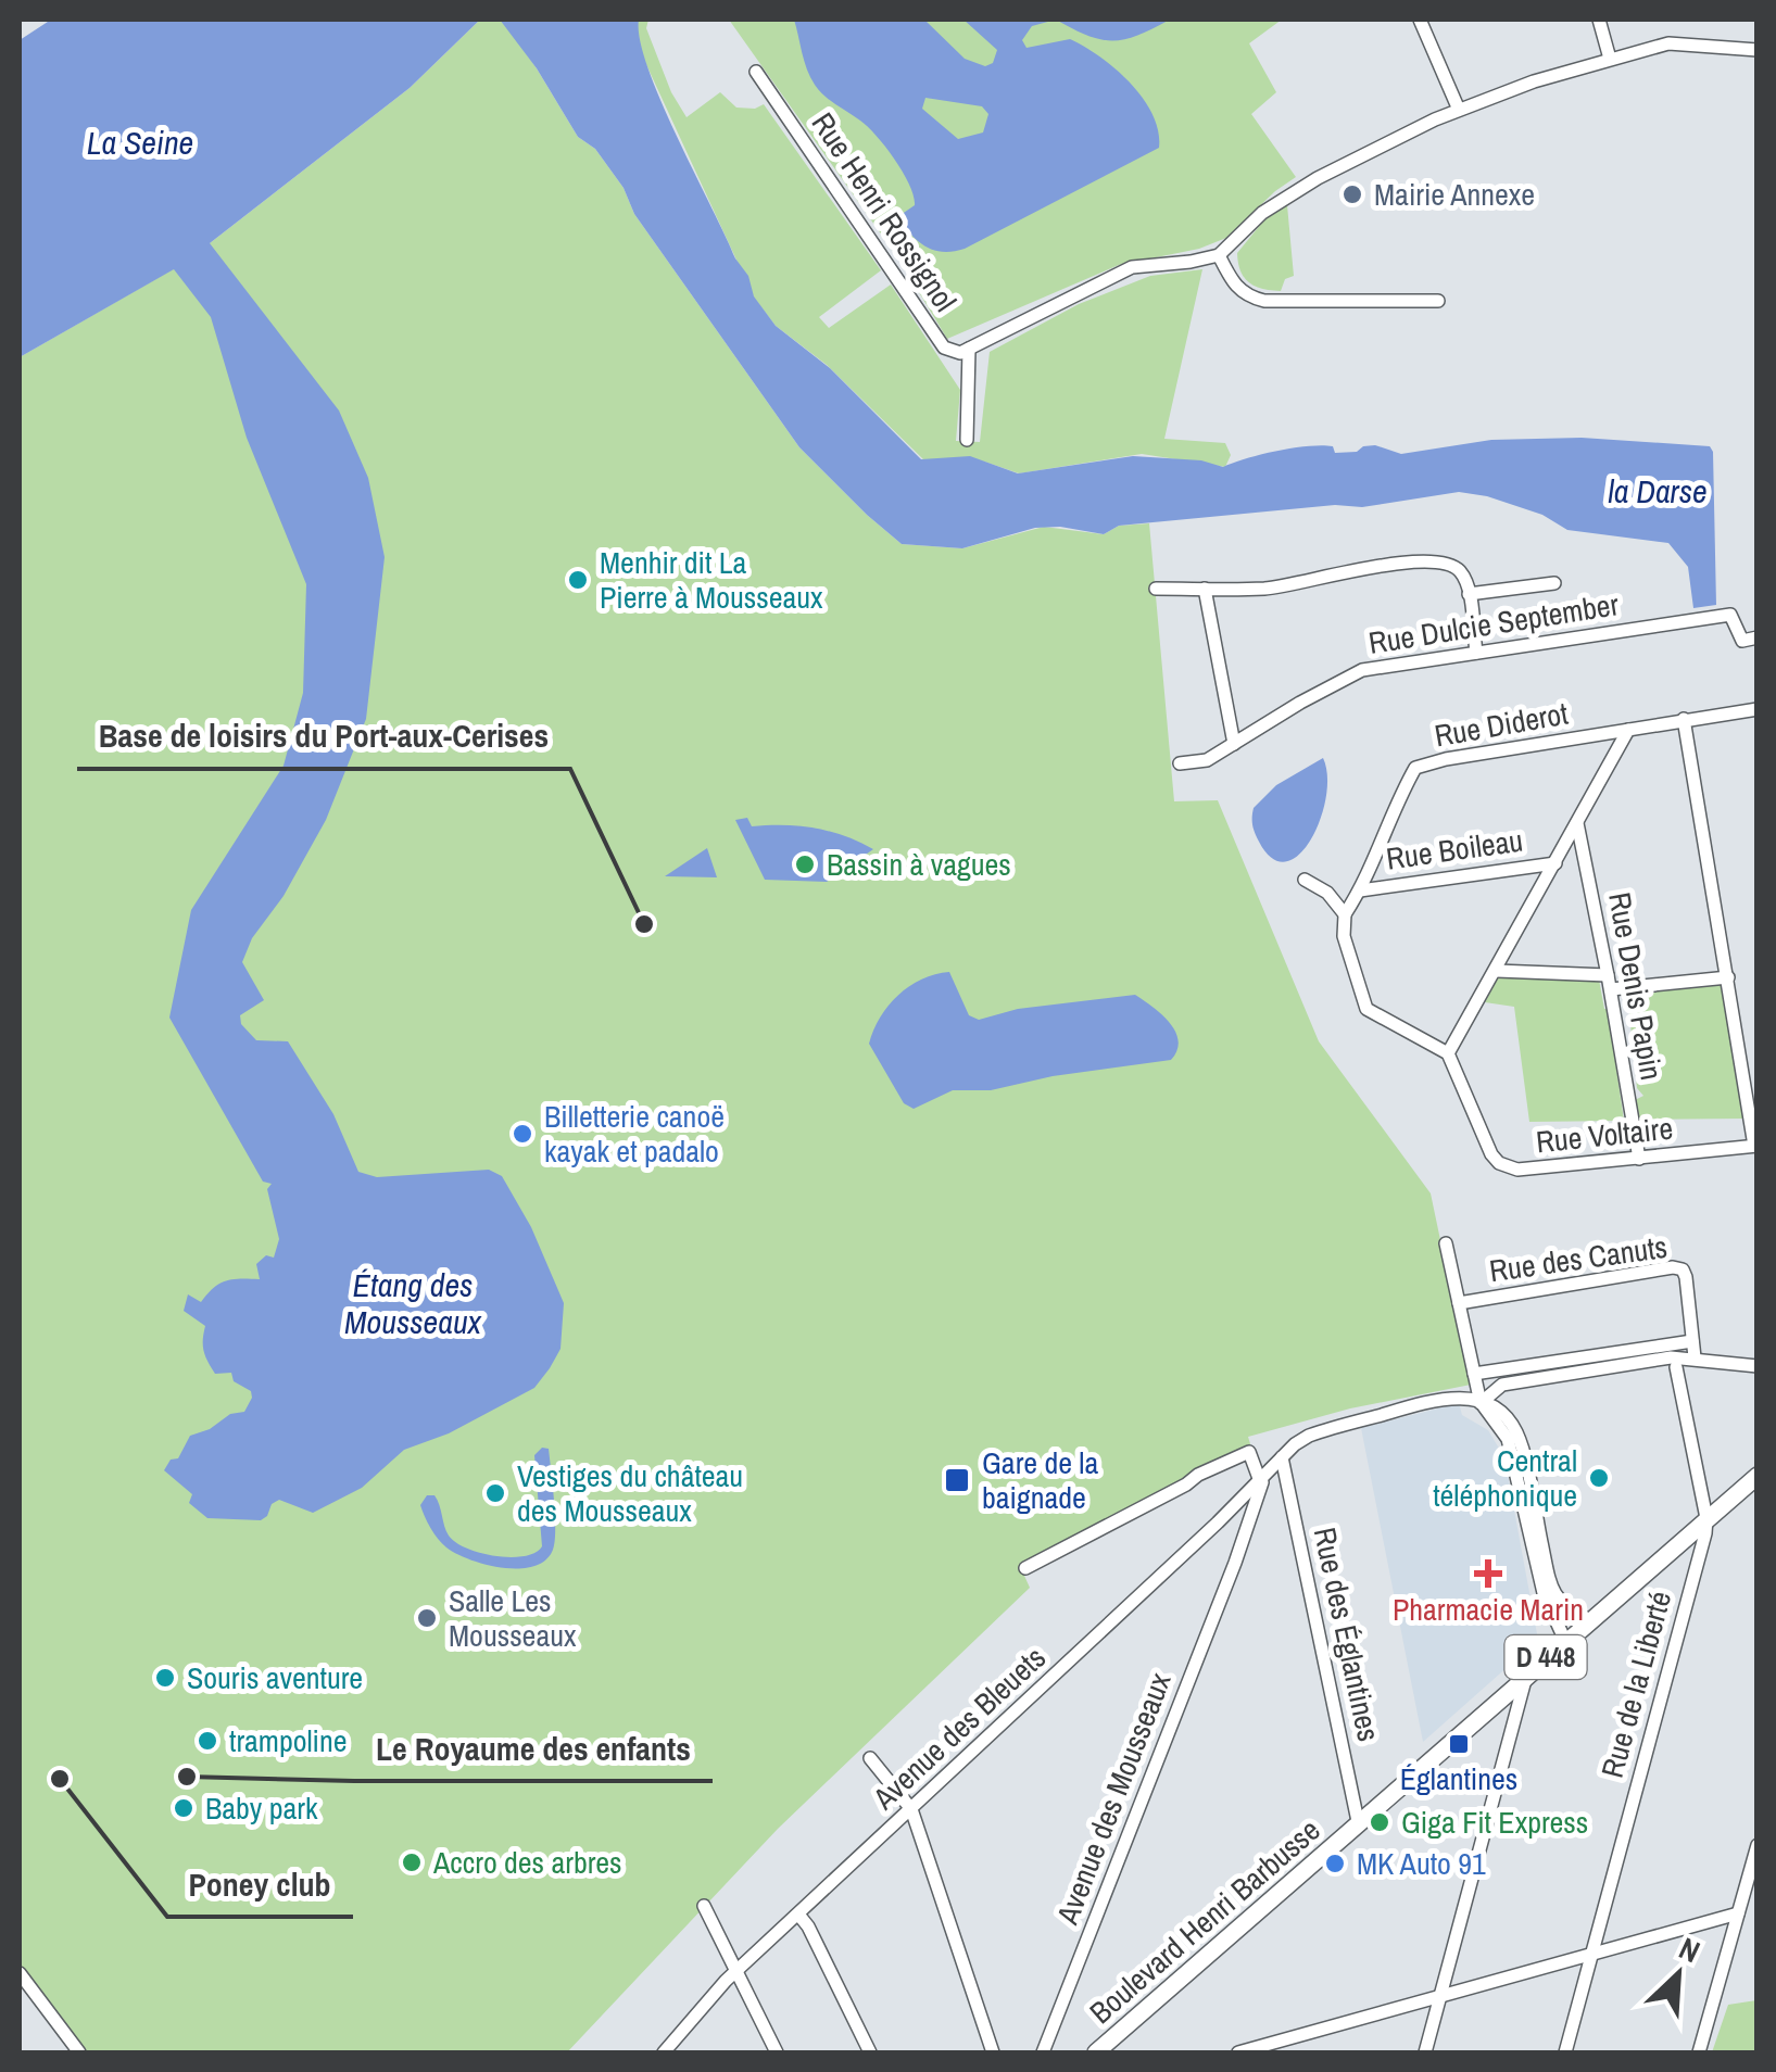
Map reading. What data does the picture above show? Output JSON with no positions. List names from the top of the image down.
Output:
{
  "streets": {
    "main road": ["D 448", "Boulevard Henri Barbusse"],
    "street": [
      "Rue Henri Rossignol",
      "Rue Dulcie September",
      "Rue Diderot",
      "Rue Boileau",
      "Rue Denis Papin",
      "Rue Voltaire",
      "Rue des Canuts",
      "Rue des Églantines",
      "Rue de la Liberté",
      "Avenue des Bleuets",
      "Avenue des Mousseaux"
    ]
  },
  "crossings": [
    ["Rue Diderot", "Rue Boileau"],
    ["Rue Denis Papin", "Rue Voltaire"],
    ["Rue des Églantines", "D 448"],
    ["Rue des Églantines", "Boulevard Henri Barbusse"],
    ["D 448", "Rue de la Liberté"],
    ["D 448", "Boulevard Henri Barbusse"],
    ["Avenue des Bleuets", "Avenue des Mousseaux"]
  ],
  "water": ["La Seine", "la Darse", "Étang des Mousseaux"],
  "places": {
    "other": [
      "Mairie Annexe",
      "Menhir dit La Pierre à Mousseaux",
      "Bassin à vagues",
      "Base de loisirs du Port-aux-Cerises",
      "Billetterie canoë kayak et padalo",
      "Central téléphonique",
      "Vestiges du château des Mousseaux",
      "Salle Les Mousseaux",
      "Souris aventure",
      "trampoline",
      "Le Royaume des enfants",
      "Poney club",
      "Baby park",
      "Giga Fit Express",
      "Accro des arbres",
      "MK Auto 91"
    ],
    "transit": ["Gare de la baignade", "Églantines"],
    "health": ["Pharmacie Marin"]
  },
  "north": "top right"
}
